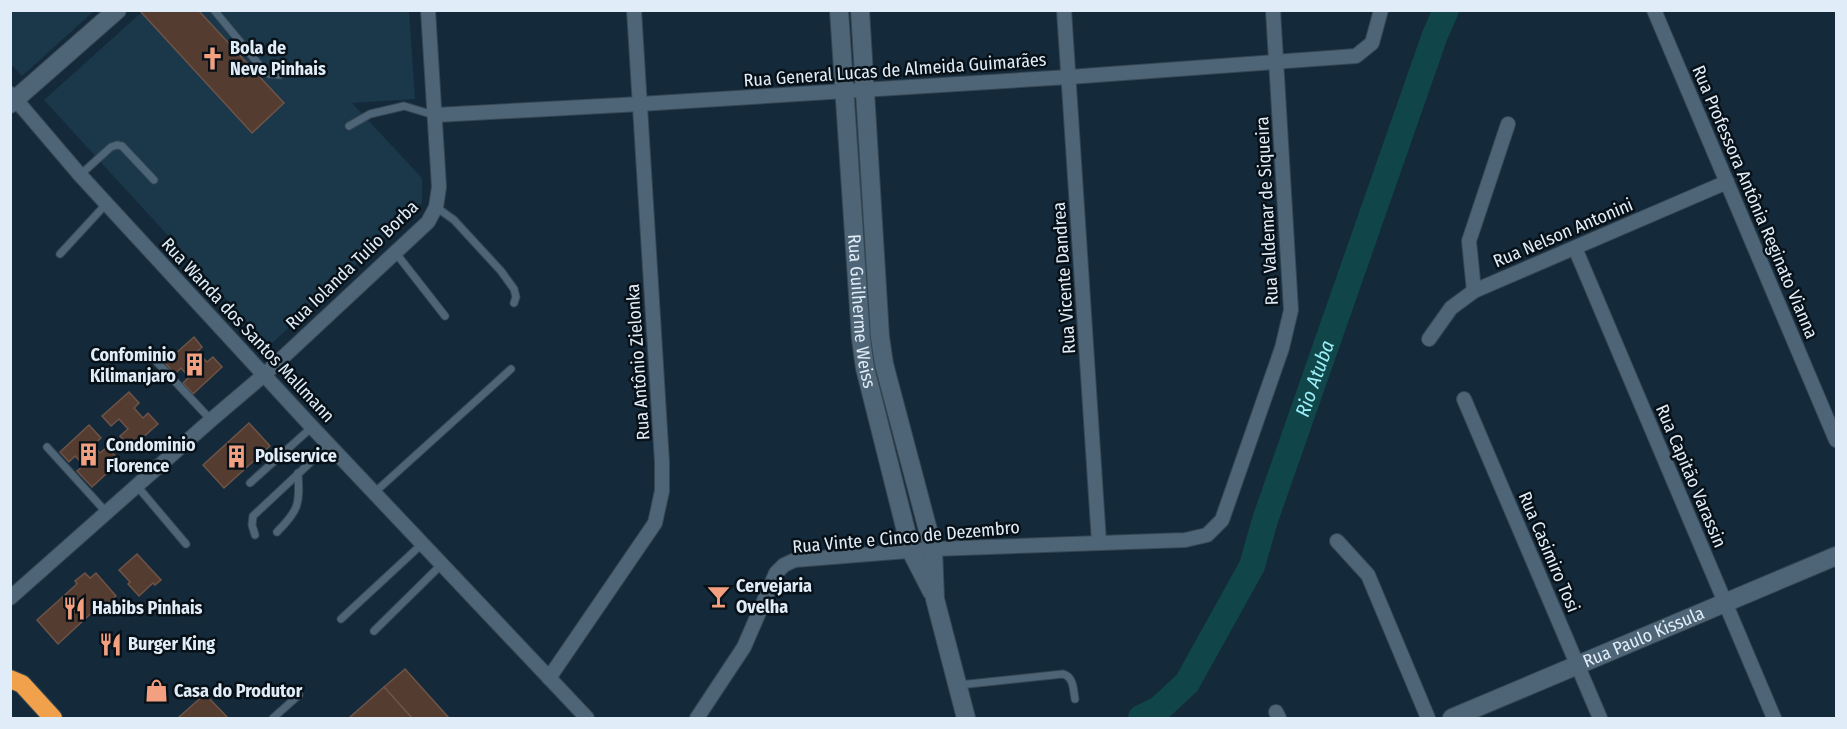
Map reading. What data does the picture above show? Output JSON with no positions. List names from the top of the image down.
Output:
{
  "streets": {
    "street": [
      "Rua General Lucas de Almeida Guimarães",
      "Rua Professora Antônia Reginato Vianna",
      "Rua Valdemar de Siqueira",
      "Rua Nelson Antonini",
      "Rua Iolanda Tulio Borba",
      "Rua Vicente Dandrea",
      "Rua Guilherme Weiss",
      "Rua Wanda dos Santos Mallmann",
      "Rua Antônio Zielonka",
      "Rua Capitão Varassin",
      "Rua Vinte e Cinco de Dezembro",
      "Rua Casimiro Tosi",
      "Rua Paulo Kissula"
    ]
  },
  "crossings": [
    ["Rua General Lucas de Almeida Guimarães", "Rua Valdemar de Siqueira"],
    ["Rua General Lucas de Almeida Guimarães", "Rua Iolanda Tulio Borba"],
    ["Rua General Lucas de Almeida Guimarães", "Rua Vicente Dandrea"],
    ["Rua General Lucas de Almeida Guimarães", "Rua Guilherme Weiss"],
    ["Rua General Lucas de Almeida Guimarães", "Rua Antônio Zielonka"],
    ["Rua Professora Antônia Reginato Vianna", "Rua Nelson Antonini"],
    ["Rua Valdemar de Siqueira", "Rua Vinte e Cinco de Dezembro"],
    ["Rua Nelson Antonini", "Rua Capitão Varassin"],
    ["Rua Iolanda Tulio Borba", "Rua Wanda dos Santos Mallmann"],
    ["Rua Vicente Dandrea", "Rua Vinte e Cinco de Dezembro"],
    ["Rua Guilherme Weiss", "Rua Vinte e Cinco de Dezembro"],
    ["Rua Wanda dos Santos Mallmann", "Rua Antônio Zielonka"],
    ["Rua Capitão Varassin", "Rua Paulo Kissula"],
    ["Rua Casimiro Tosi", "Rua Paulo Kissula"]
  ],
  "water": ["Rio Atuba"],
  "places": {
    "church": ["Bola de Neve Pinhais"],
    "building": ["Confominio Kilimanjaro", "Condominio Florence", "Poliservice"],
    "bar": ["Cervejaria Ovelha"],
    "restaurant": ["Habibs Pinhais", "Burger King"],
    "shop": ["Casa do Produtor"]
  }
}
